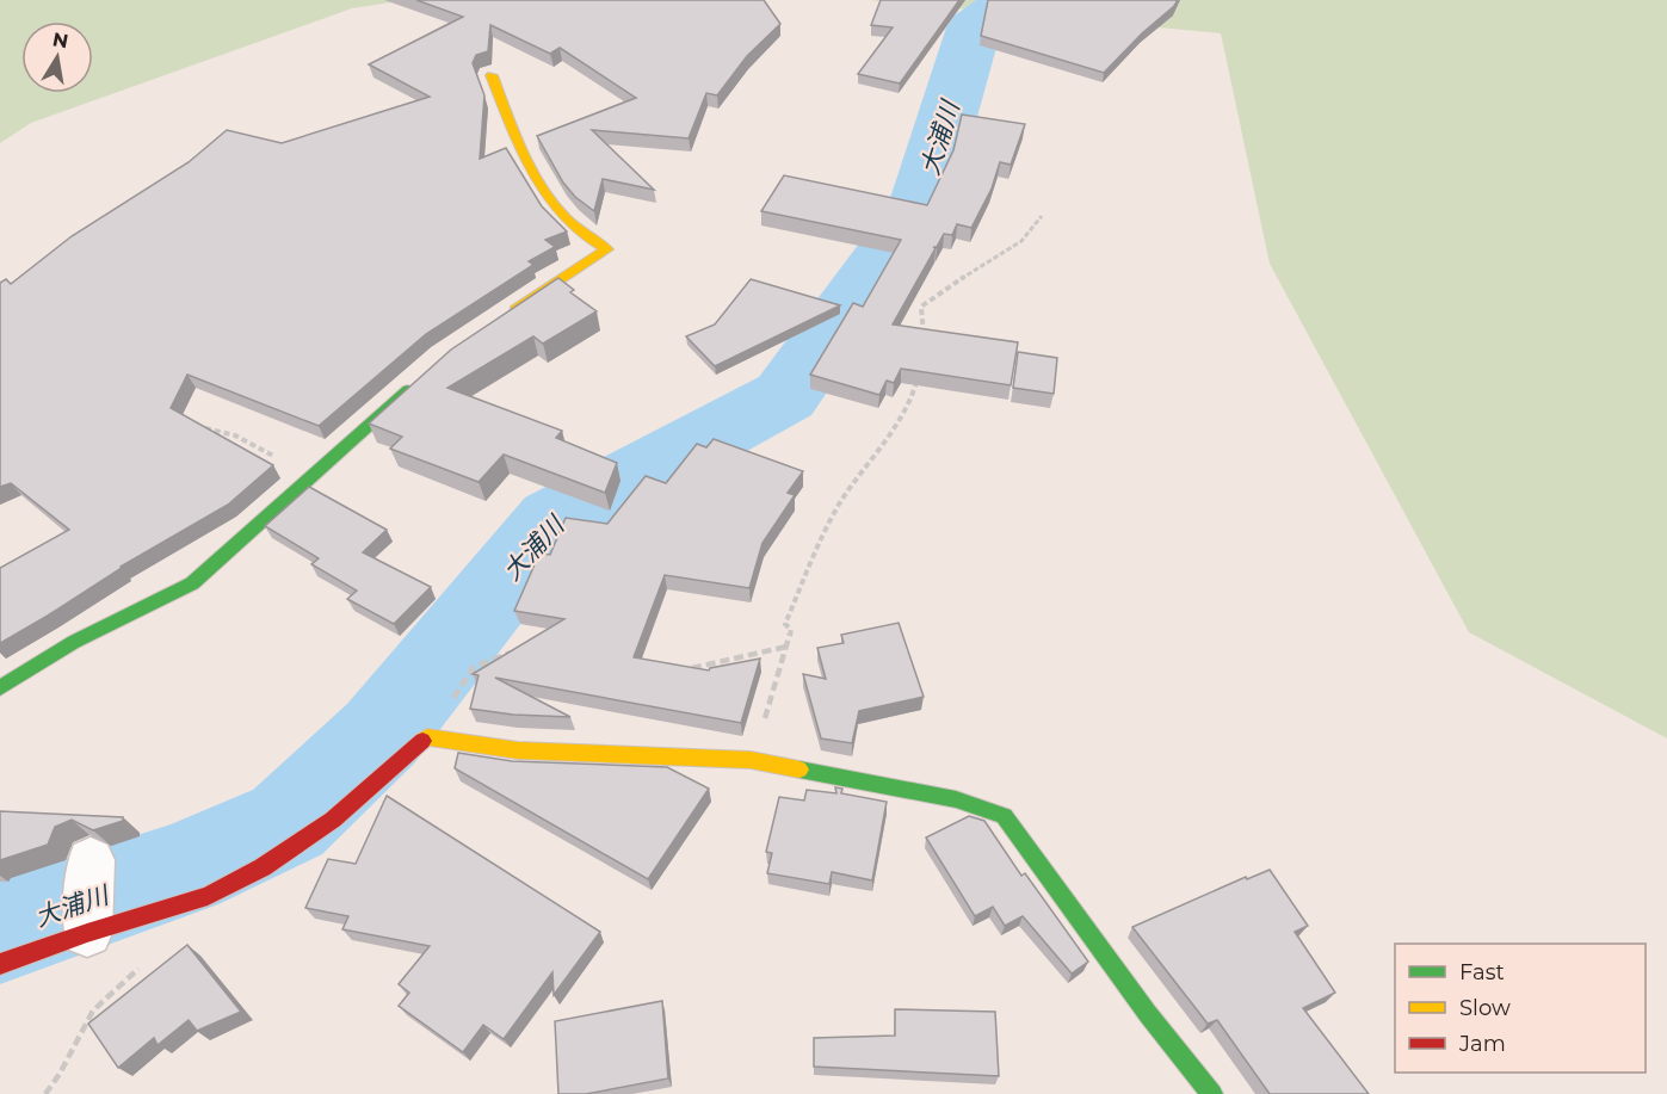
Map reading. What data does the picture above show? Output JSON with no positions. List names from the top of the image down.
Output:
{
  "water": ["大浦川"],
  "legend": ["Fast", "Slow", "Jam"],
  "north": "top"
}
